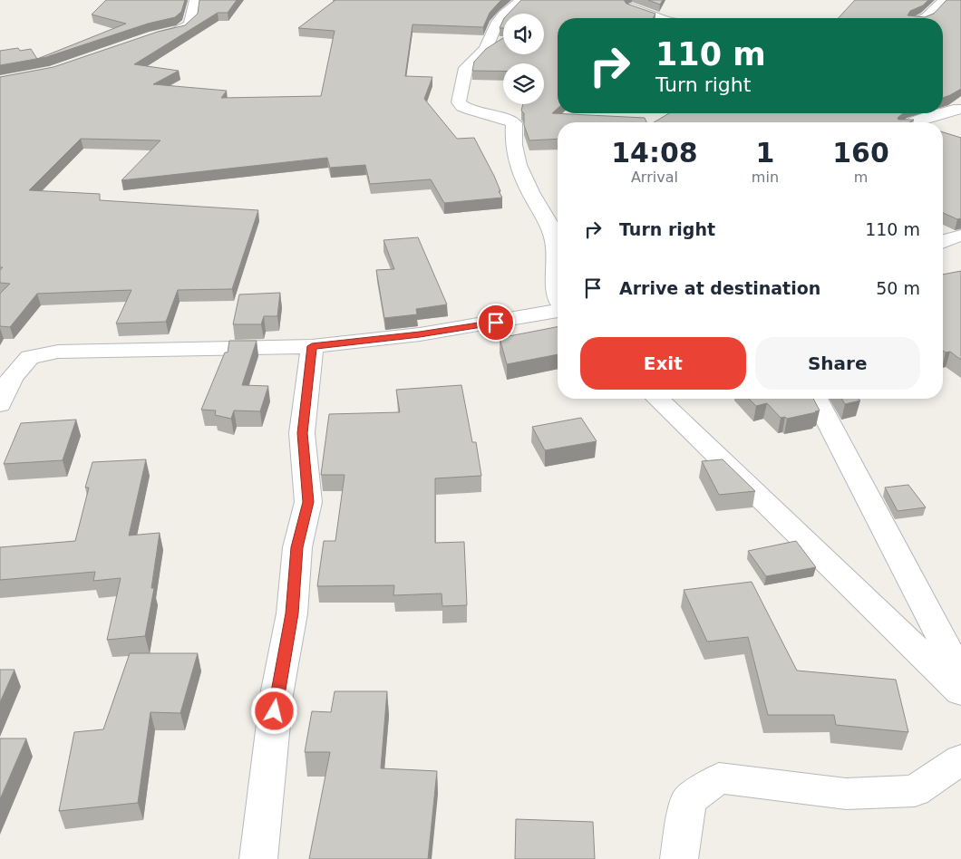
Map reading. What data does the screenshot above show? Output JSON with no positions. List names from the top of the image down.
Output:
{
  "page": {
    "turn": ["110 m", "Turn right"],
    "eta": [
      "14:08",
      "Arrival",
      "1",
      "min",
      "160",
      "m"
    ],
    "list": [
      {
        "name": "Turn right",
        "value": "110 m"
      },
      {
        "name": "Arrive at destination",
        "value": "50 m"
      }
    ],
    "buttons": ["Exit", "Share"]
  }
}
